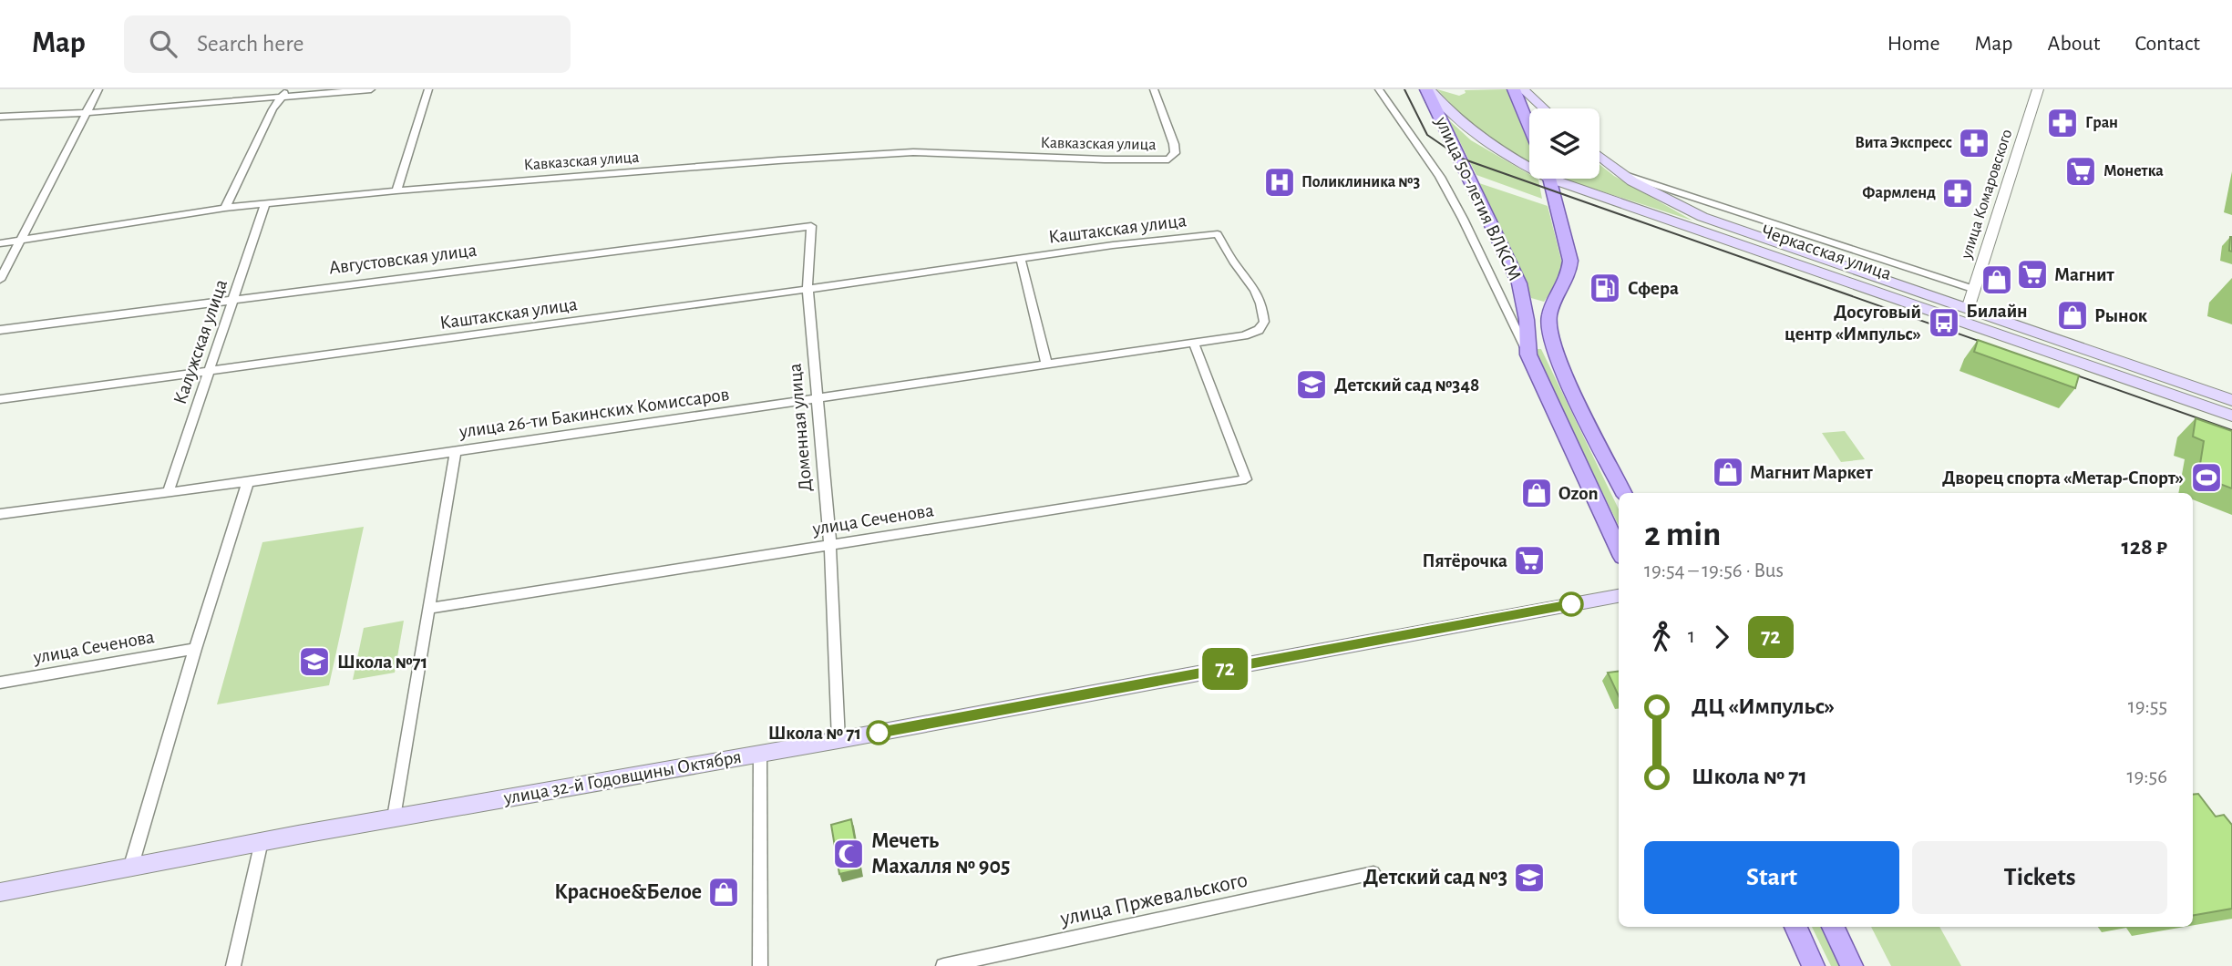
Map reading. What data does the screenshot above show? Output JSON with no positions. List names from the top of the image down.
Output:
{
  "streets": {
    "main road": ["улица 50-летия ВЛКСМ", "Черкасская улица", "улица 32-й Годовщины Октября"],
    "street": [
      "Кавказская улица",
      "улица Комаровского",
      "Каштакская улица",
      "Августовская улица",
      "Калужская улица",
      "улица 26-ти Бакинских Комиссаров",
      "Доменная улица",
      "улица Сеченова",
      "улица Пржевальского"
    ]
  },
  "crossings": [
    ["Кавказская улица", "Калужская улица"],
    ["улица Комаровского", "Черкасская улица"],
    ["улица 50-летия ВЛКСМ", "Черкасская улица"],
    ["Каштакская улица", "Калужская улица"],
    ["Каштакская улица", "улица 26-ти Бакинских Комиссаров"],
    ["Каштакская улица", "Доменная улица"],
    ["Августовская улица", "Калужская улица"],
    ["Августовская улица", "Доменная улица"],
    ["Калужская улица", "улица 26-ти Бакинских Комиссаров"],
    ["улица 26-ти Бакинских Комиссаров", "Доменная улица"],
    ["улица 26-ти Бакинских Комиссаров", "улица Сеченова"],
    ["Доменная улица", "улица Сеченова"],
    ["Доменная улица", "улица 32-й Годовщины Октября"]
  ],
  "places": {
    "pharmacy": ["Гран", "Вита Экспресс", "Фармленд"],
    "supermarket": ["Монетка", "Магнит", "Пятёрочка"],
    "hospital": ["Поликлиника №3"],
    "shop": [
      "Билайн",
      "Рынок",
      "Магнит Маркет",
      "Ozon",
      "Красное&Белое"
    ],
    "fuel station": ["Сфера"],
    "bus stop": ["Досуговый центр «Импульс»"],
    "school or university": ["Детский сад №348", "Школа №71", "Детский сад №3"],
    "sports": ["Дворец спорта «Метар-Спорт»"],
    "other": ["Школа № 71"],
    "mosque": ["Мечеть Махалля № 905"]
  },
  "lines": ["bus line 72"],
  "page": {
    "header": "Map",
    "search": "Search here",
    "nav": [
      "Home",
      "Map",
      "About",
      "Contact"
    ],
    "on_map": "72",
    "heading": ["2 min", "19:54 – 19:56 · Bus", "128 ₽"],
    "legs": ["1", "72"],
    "list": [
      {
        "name": "ДЦ «Импульс»",
        "value": "19:55"
      },
      {
        "name": "Школа № 71",
        "value": "19:56"
      }
    ],
    "buttons": ["Start", "Tickets"]
  }
}
